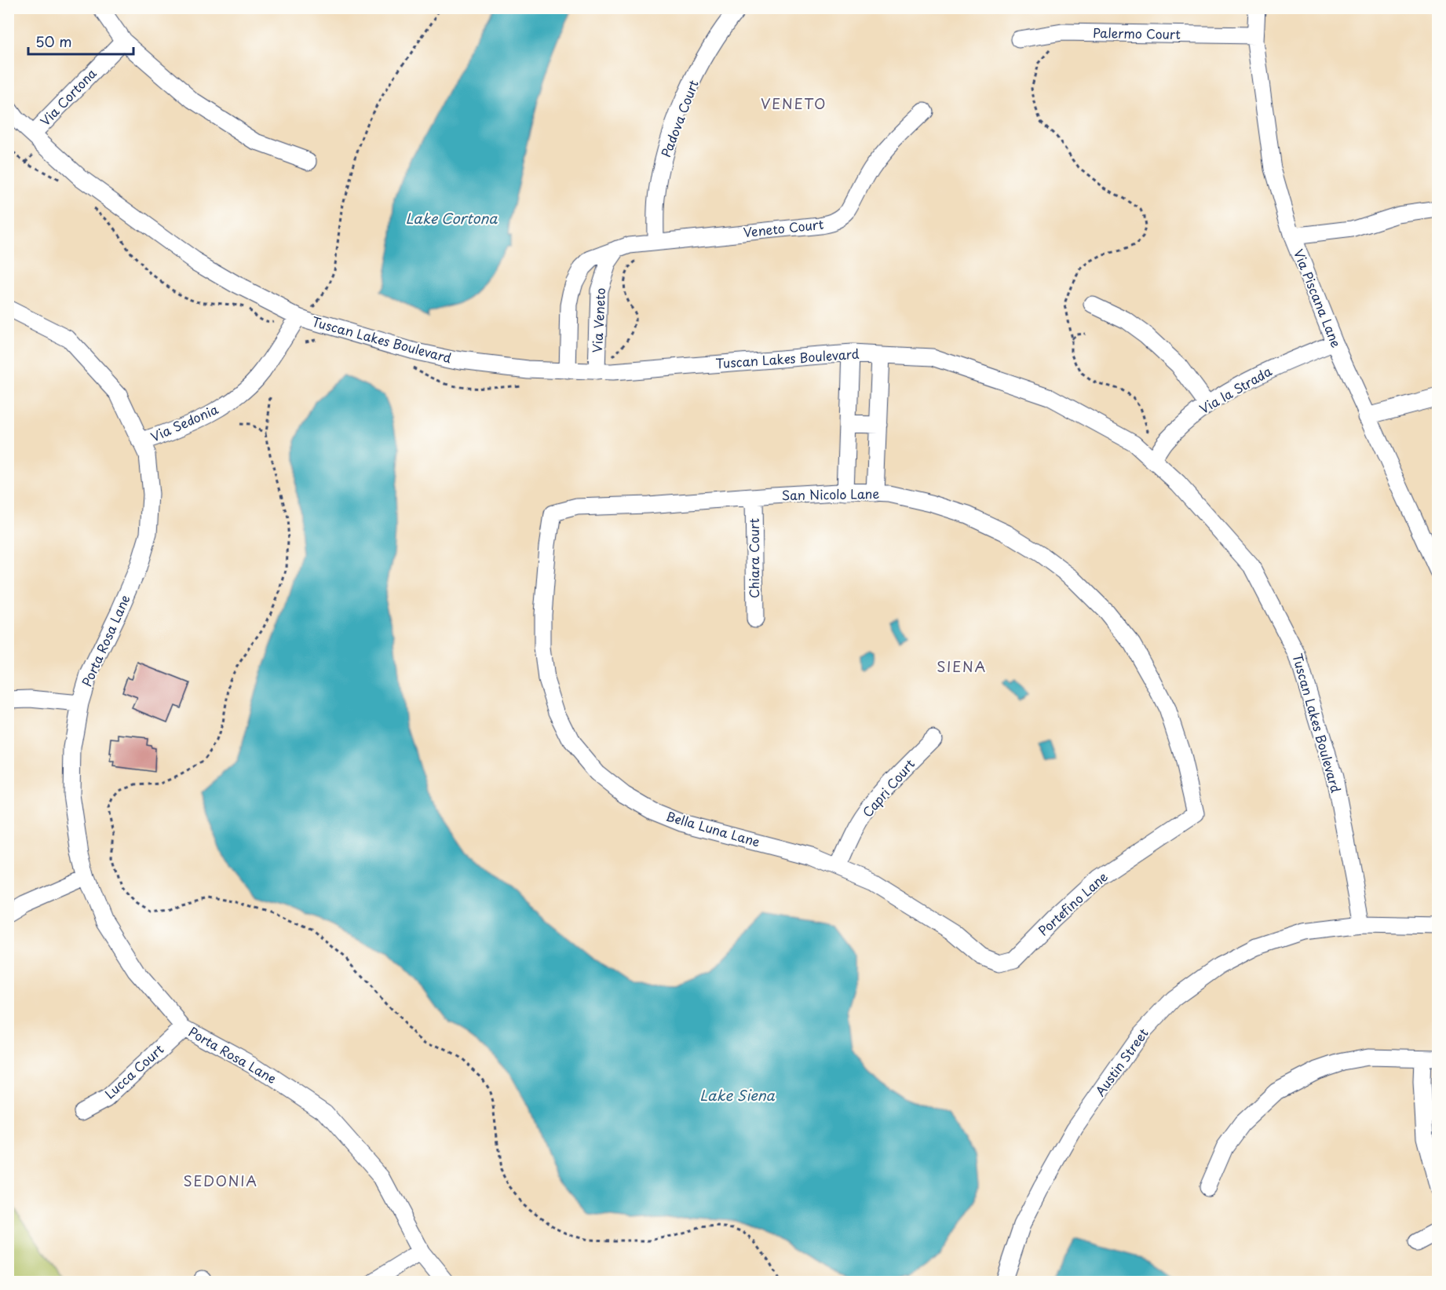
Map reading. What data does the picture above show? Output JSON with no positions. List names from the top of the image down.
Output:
{
  "streets": {
    "street": [
      "Palermo Court",
      "Via Cortona",
      "Padova Court",
      "Veneto Court",
      "Via Piscana Lane",
      "Via Veneto",
      "Tuscan Lakes Boulevard",
      "Via la Strada",
      "Via Sedonia",
      "San Nicolo Lane",
      "Chiara Court",
      "Porta Rosa Lane",
      "Capri Court",
      "Bella Luna Lane",
      "Portefino Lane",
      "Austin Street",
      "Lucca Court"
    ]
  },
  "crossings": [
    ["Palermo Court", "Via Piscana Lane"],
    ["Via Cortona", "Tuscan Lakes Boulevard"],
    ["Padova Court", "Veneto Court"],
    ["Veneto Court", "Via Veneto"],
    ["Via Piscana Lane", "Via la Strada"],
    ["Via Veneto", "Tuscan Lakes Boulevard"],
    ["Tuscan Lakes Boulevard", "Via la Strada"],
    ["Tuscan Lakes Boulevard", "Via Sedonia"],
    ["Tuscan Lakes Boulevard", "Austin Street"],
    ["Via Sedonia", "Porta Rosa Lane"],
    ["San Nicolo Lane", "Chiara Court"],
    ["San Nicolo Lane", "Bella Luna Lane"],
    ["San Nicolo Lane", "Portefino Lane"],
    ["Porta Rosa Lane", "Lucca Court"],
    ["Capri Court", "Bella Luna Lane"],
    ["Bella Luna Lane", "Portefino Lane"]
  ],
  "districts": ["VENETO", "SIENA", "SEDONIA"],
  "water": ["Lake Cortona", "Lake Siena"],
  "scale_bar": "50 m"
}
